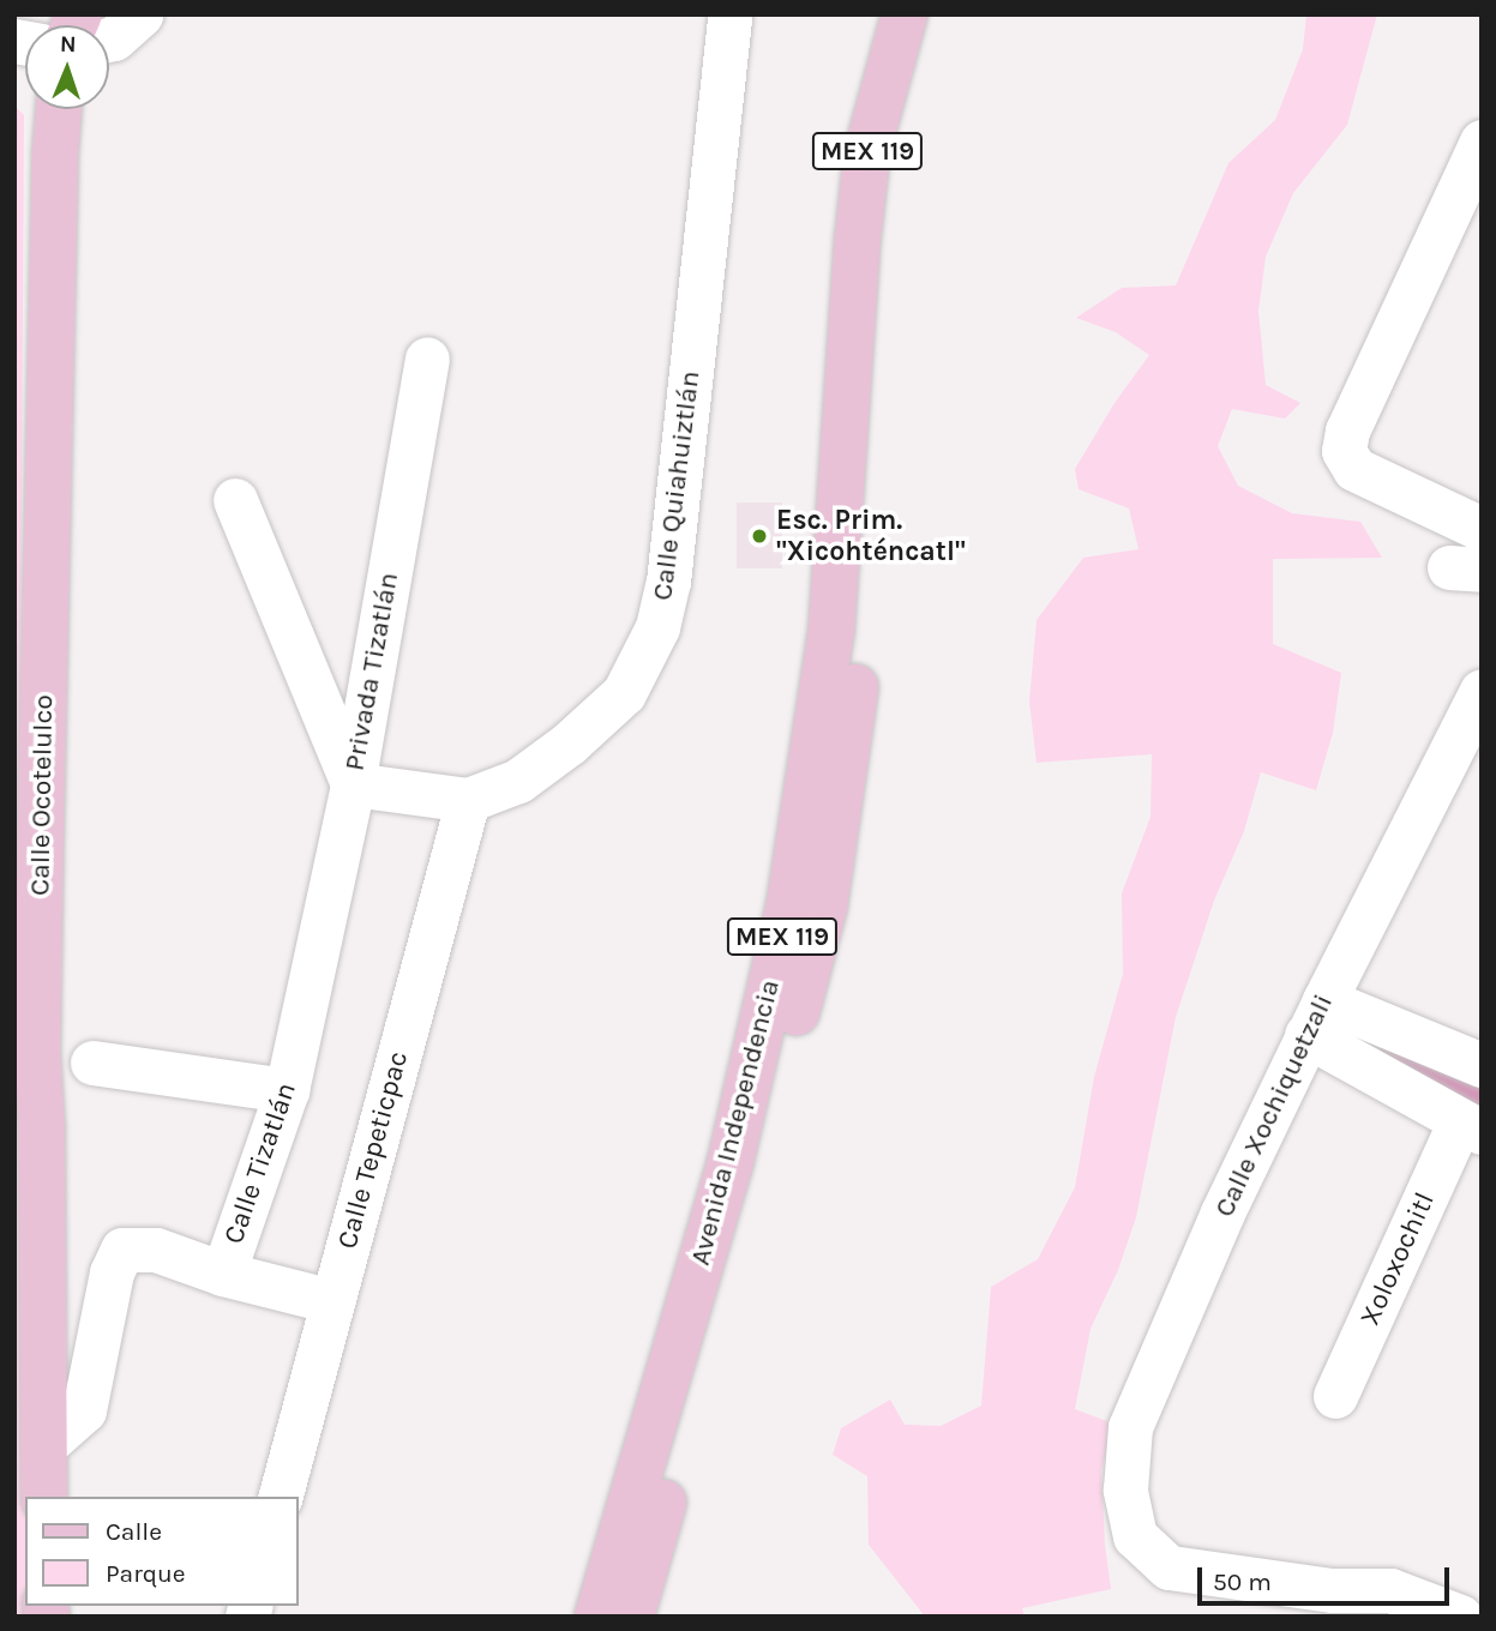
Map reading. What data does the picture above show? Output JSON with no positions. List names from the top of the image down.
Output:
{
  "streets": {
    "main road": ["MEX 119", "Calle Ocotelulco", "Avenida Independencia"],
    "street": [
      "Calle Quiahuiztlán",
      "Privada Tizatlán",
      "Calle Xochiquetzali",
      "Calle Tepeticpac",
      "Calle Tizatlán",
      "Xoloxochitl"
    ]
  },
  "crossings": [
    ["Calle Quiahuiztlán", "Privada Tizatlán"],
    ["Calle Quiahuiztlán", "Calle Tepeticpac"],
    ["Calle Quiahuiztlán", "Calle Tizatlán"],
    ["Privada Tizatlán", "Calle Tizatlán"],
    ["Calle Ocotelulco", "Calle Tizatlán"]
  ],
  "places": ["Esc. Prim. \"Xicohténcatl\""],
  "legend": ["Calle", "Parque"],
  "scale_bar": "50 m",
  "north": "top"
}
